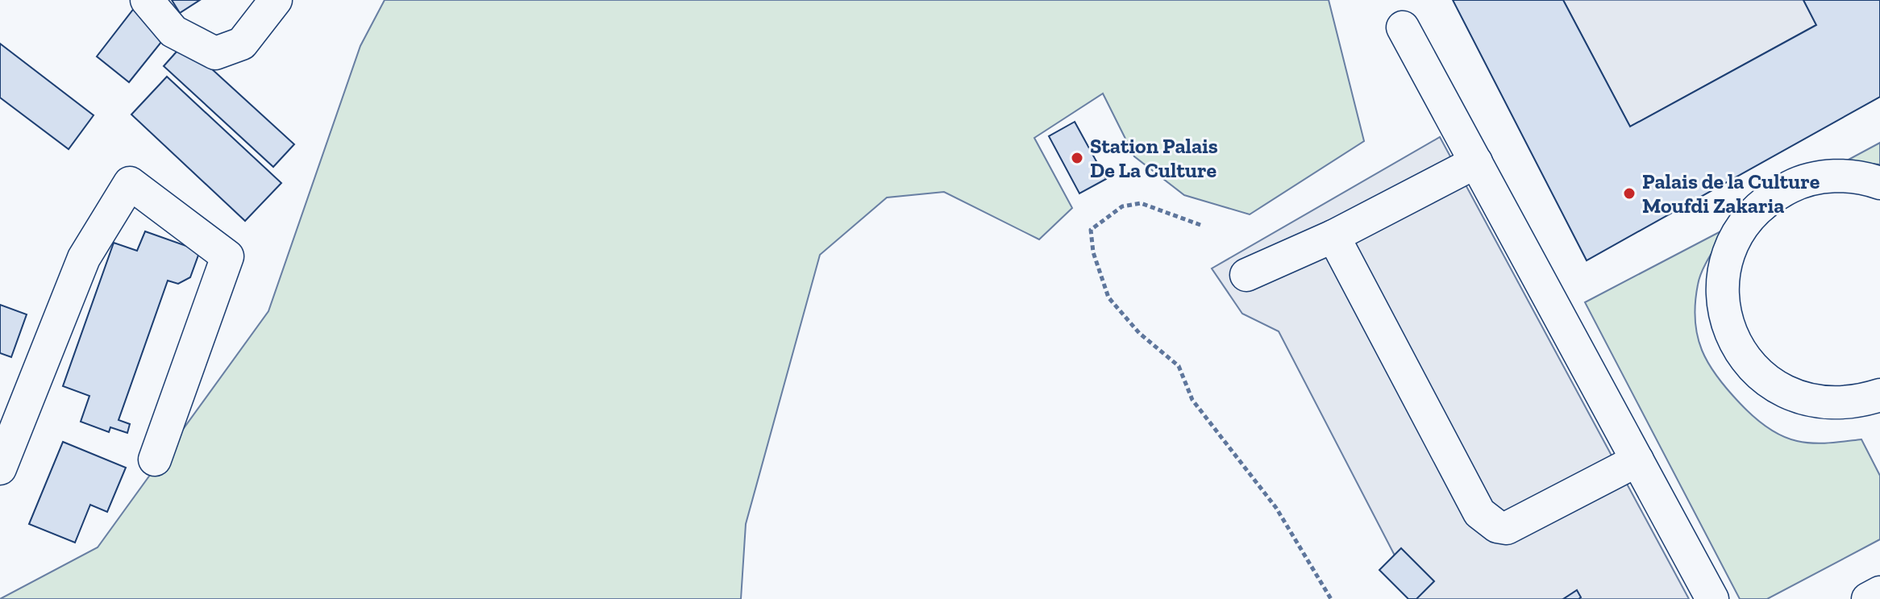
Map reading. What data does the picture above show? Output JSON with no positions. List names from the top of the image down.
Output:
{
  "places": ["Station Palais De La Culture", "Palais de la Culture Moufdi Zakaria"]
}
